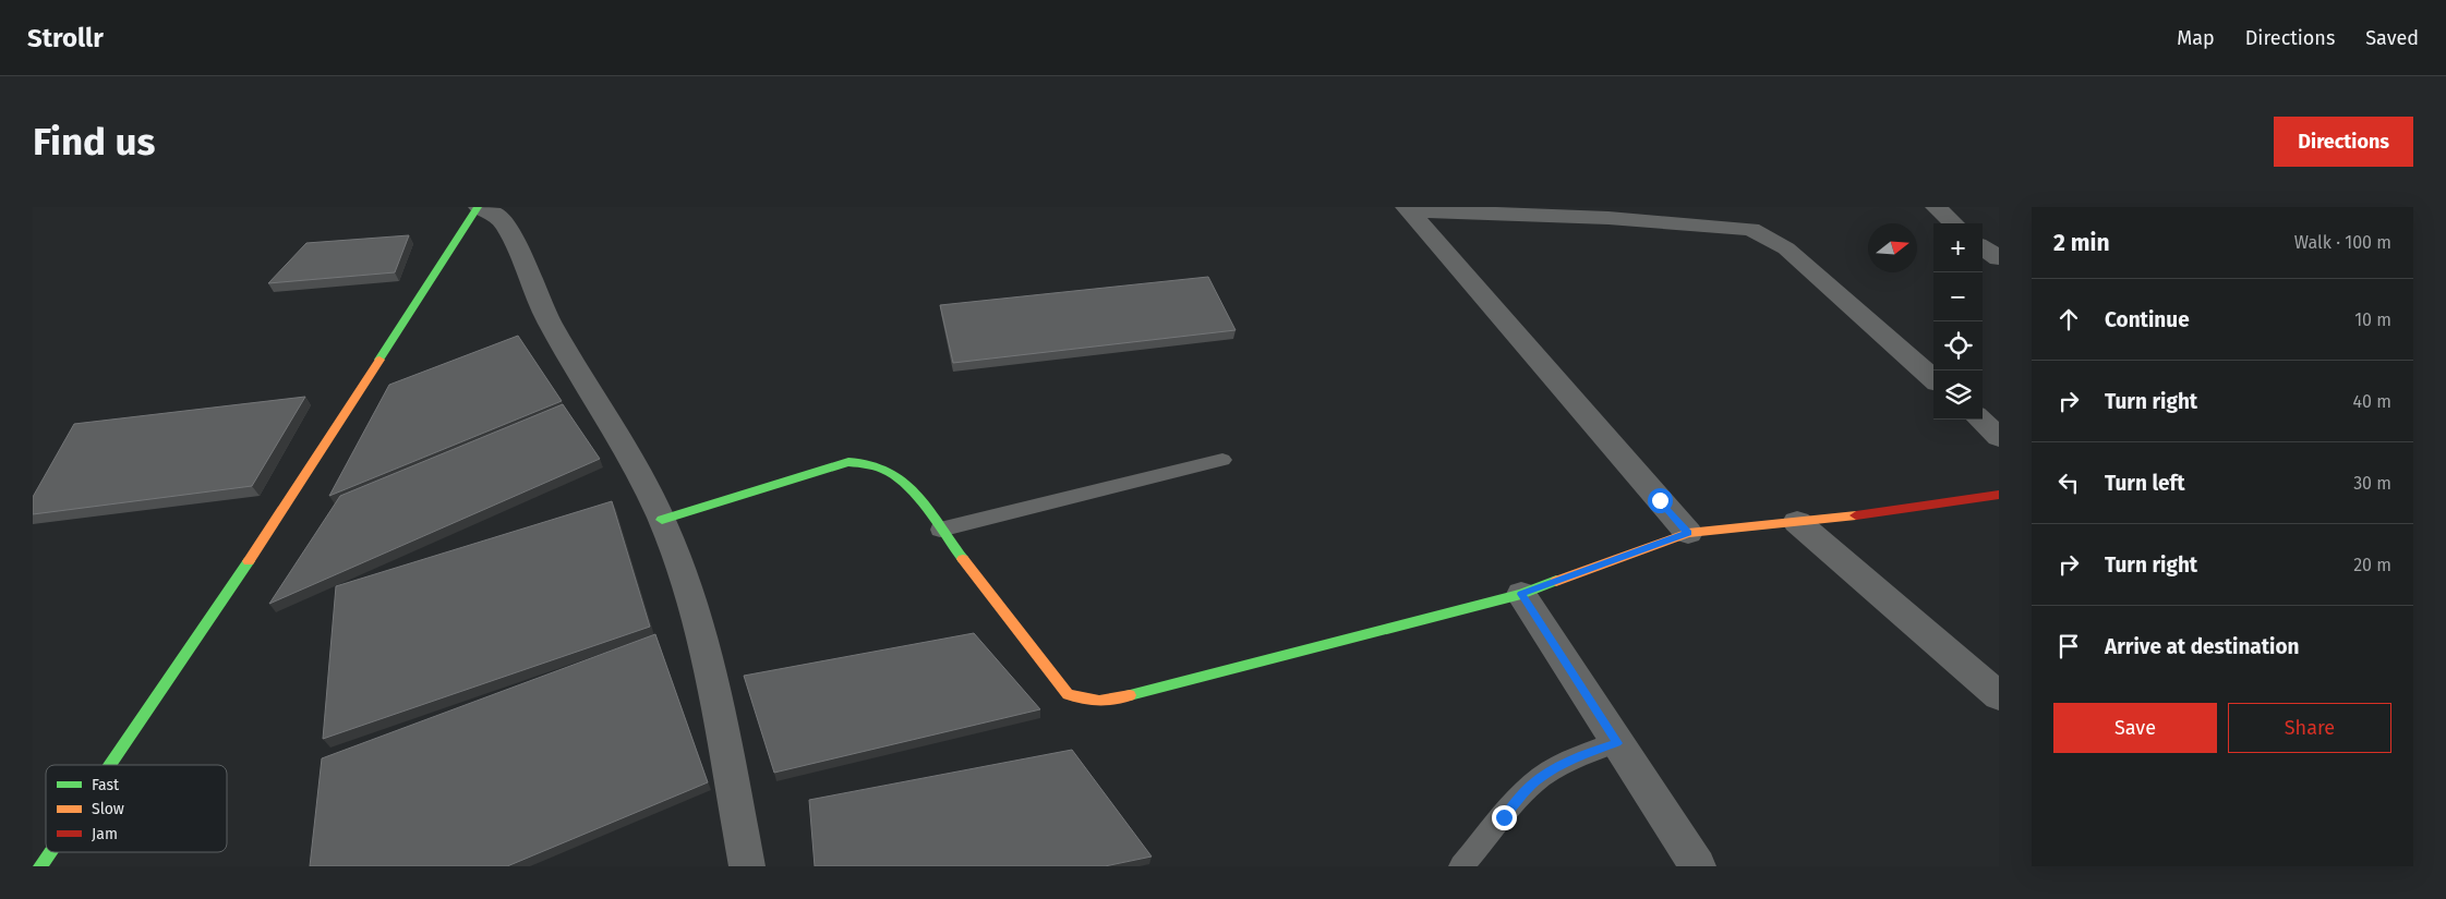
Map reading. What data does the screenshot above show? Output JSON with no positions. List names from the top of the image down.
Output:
{
  "legend": ["Fast", "Slow", "Jam"],
  "north": "right",
  "page": {
    "header": "Strollr",
    "nav": ["Map", "Directions", "Saved"],
    "buttons": [
      "Directions",
      ["Save", "Share"]
    ],
    "title": "Find us",
    "heading": ["2 min", "Walk · 100 m"],
    "map_buttons": ["+", "−"],
    "list": [
      ["Continue", "10 m"],
      ["Turn right", "40 m"],
      ["Turn left", "30 m"],
      ["Turn right", "20 m"],
      "Arrive at destination"
    ]
  }
}
